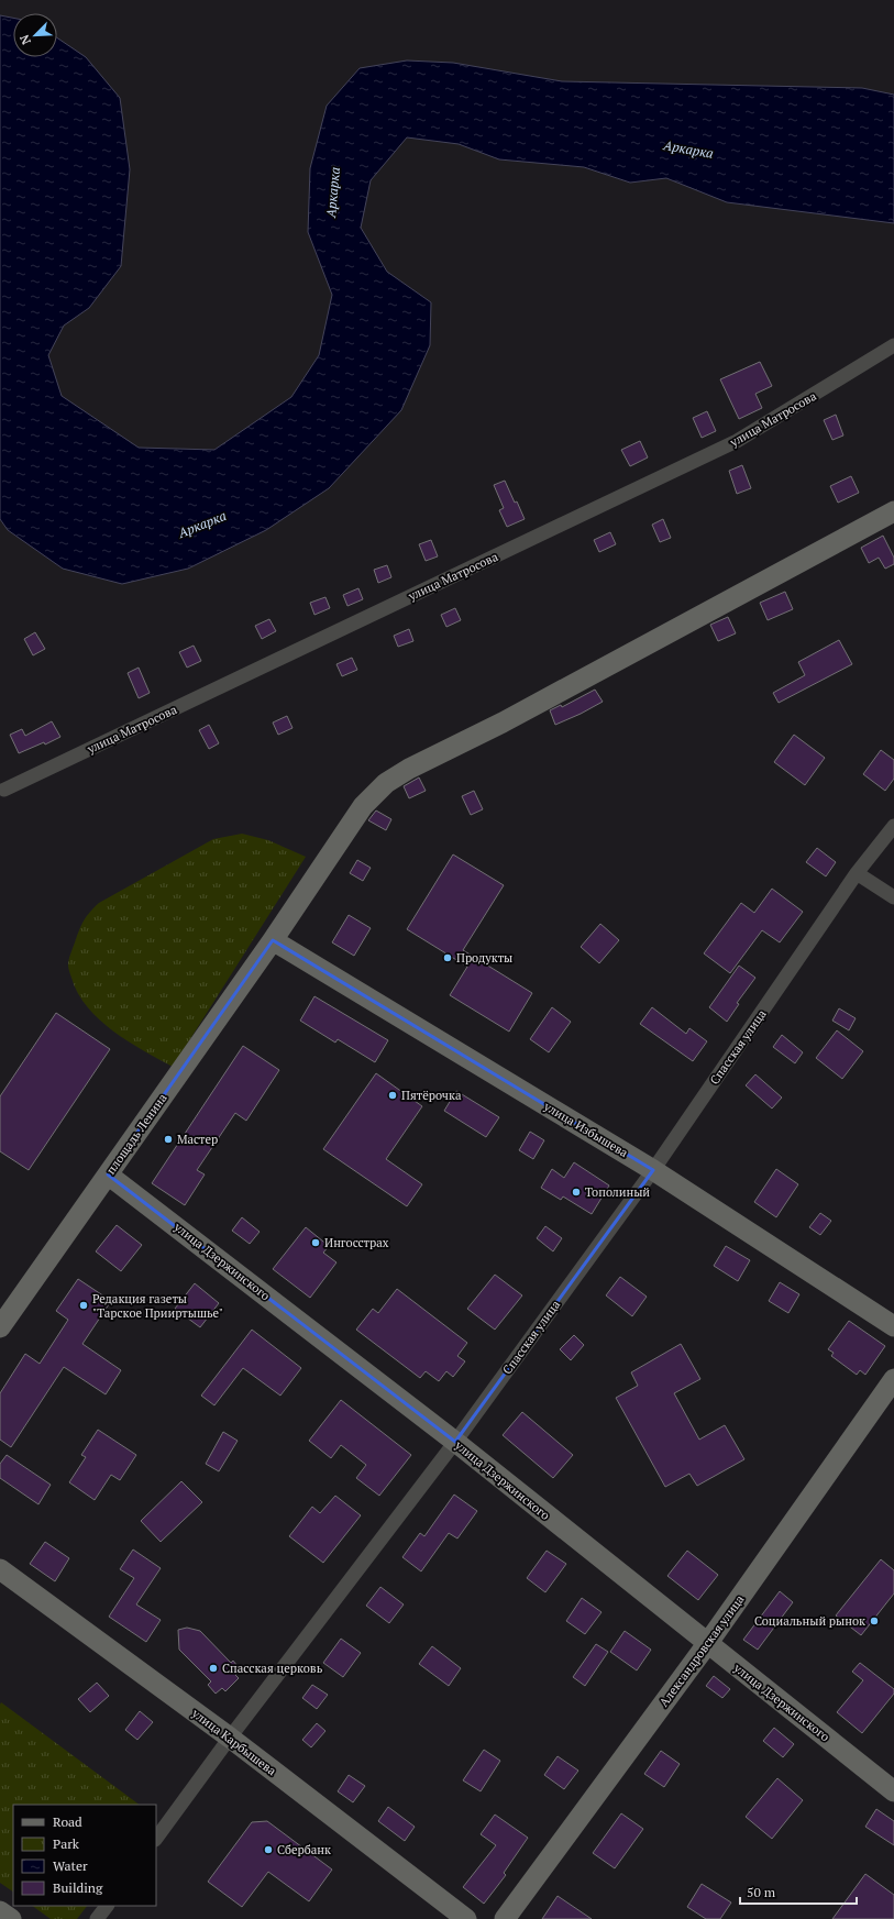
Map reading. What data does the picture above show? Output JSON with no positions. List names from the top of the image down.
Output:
{
  "streets": {
    "street": [
      "улица Матросова",
      "Спасская улица",
      "улица Избышева",
      "площадь Ленина",
      "улица Дзержинского",
      "Александровская улица",
      "улица Карбышева"
    ]
  },
  "crossings": [
    ["Спасская улица", "улица Избышева"],
    ["Спасская улица", "улица Дзержинского"],
    ["Спасская улица", "улица Карбышева"],
    ["улица Избышева", "площадь Ленина"],
    ["площадь Ленина", "улица Дзержинского"],
    ["улица Дзержинского", "Александровская улица"]
  ],
  "water": ["Аркарка"],
  "places": [
    "Продукты",
    "Пятёрочка",
    "Мастер",
    "Тополиный",
    "Ингосстрах",
    "Редакция газеты \"Тарское Прииртышье\"",
    "Социальный рынок",
    "Спасская церковь",
    "Сбербанк"
  ],
  "legend": [
    "Road",
    "Park",
    "Water",
    "Building"
  ],
  "scale_bar": "50 m",
  "north": "bottom left"
}
